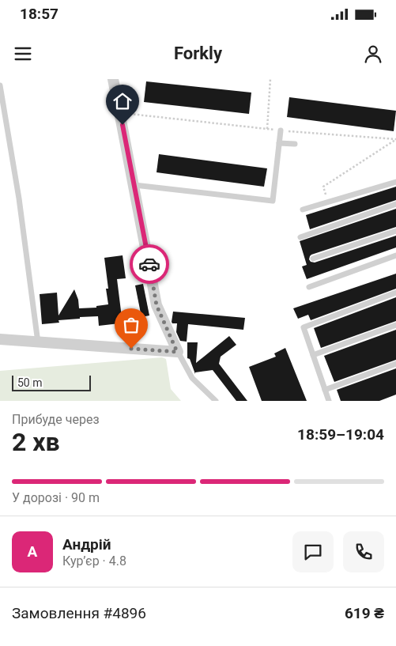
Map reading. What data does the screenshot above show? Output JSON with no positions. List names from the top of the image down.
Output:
{
  "scale_bar": "50 m",
  "page": {
    "status": "18:57",
    "header": "Forkly",
    "scale": "50 m",
    "heading": ["2 хв", "Прибуде через", "18:59–19:04"],
    "panel": [
      "Андрій",
      "Кур’єр · 4.8",
      "Замовлення #4896",
      "619 ₴"
    ],
    "bar": "У дорозі · 90 m",
    "round": "А"
  }
}
